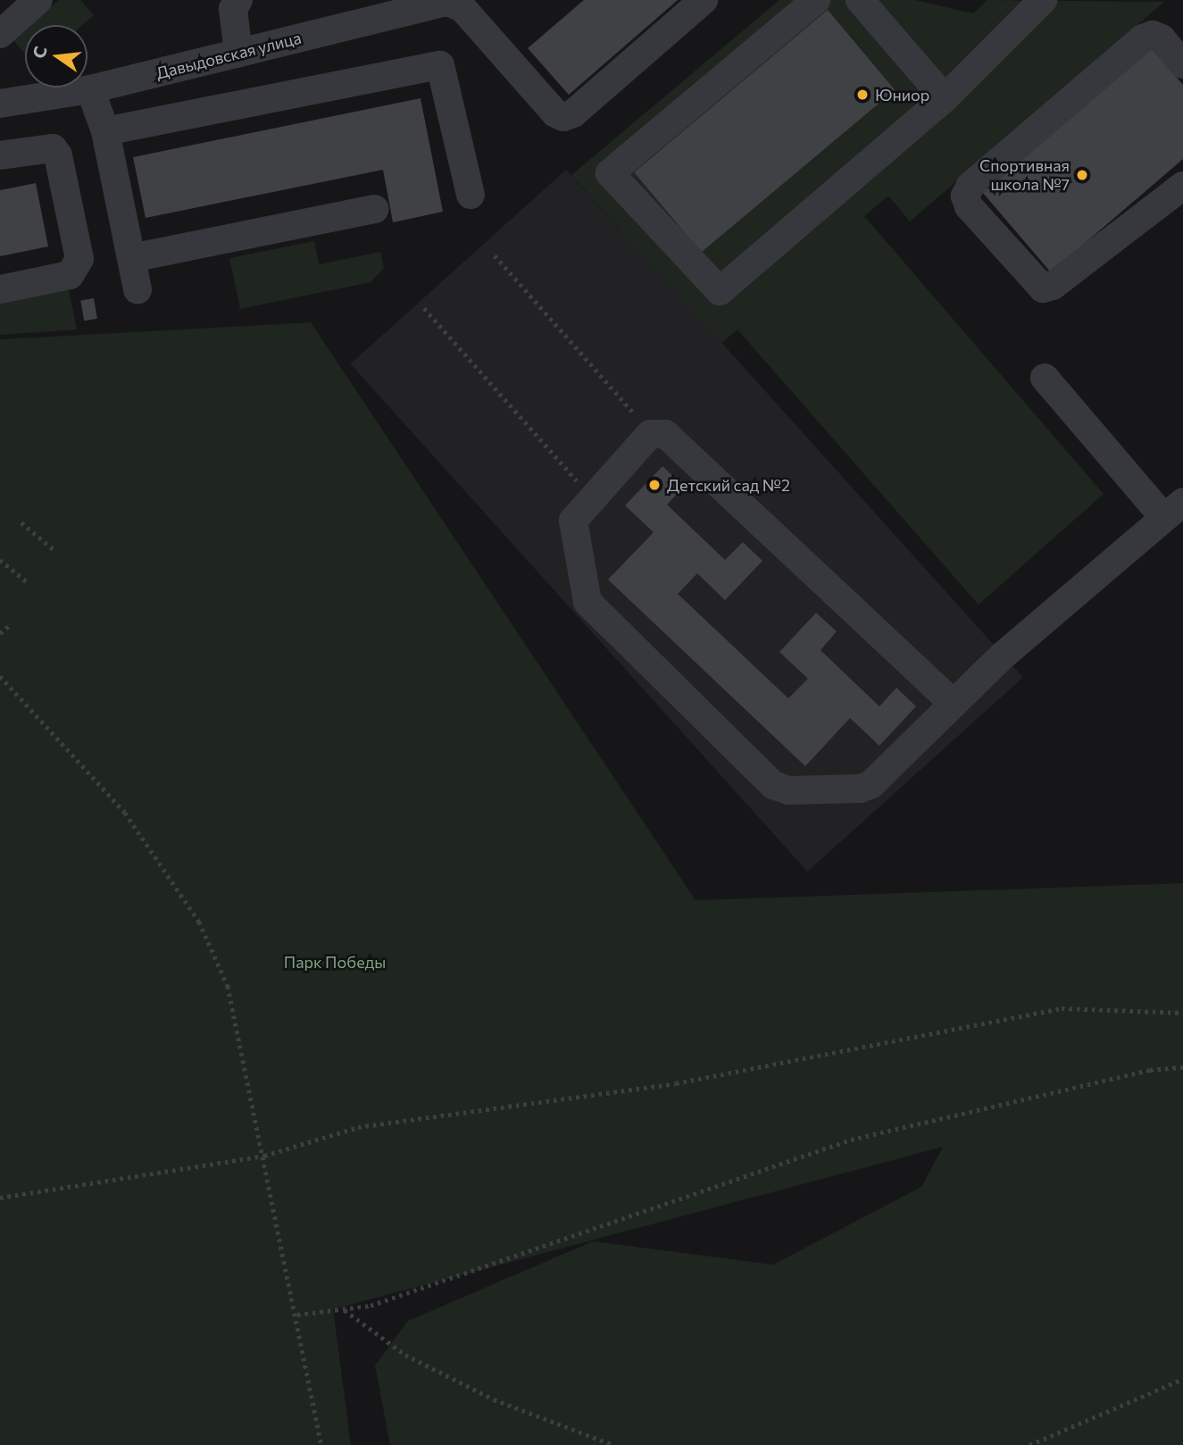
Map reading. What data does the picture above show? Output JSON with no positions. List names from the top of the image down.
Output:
{
  "streets": {
    "street": ["Давыдовская улица"]
  },
  "parks": ["Парк Победы"],
  "places": ["Юниор", "Спортивная школа №7", "Детский сад №2"],
  "north": "left"
}
